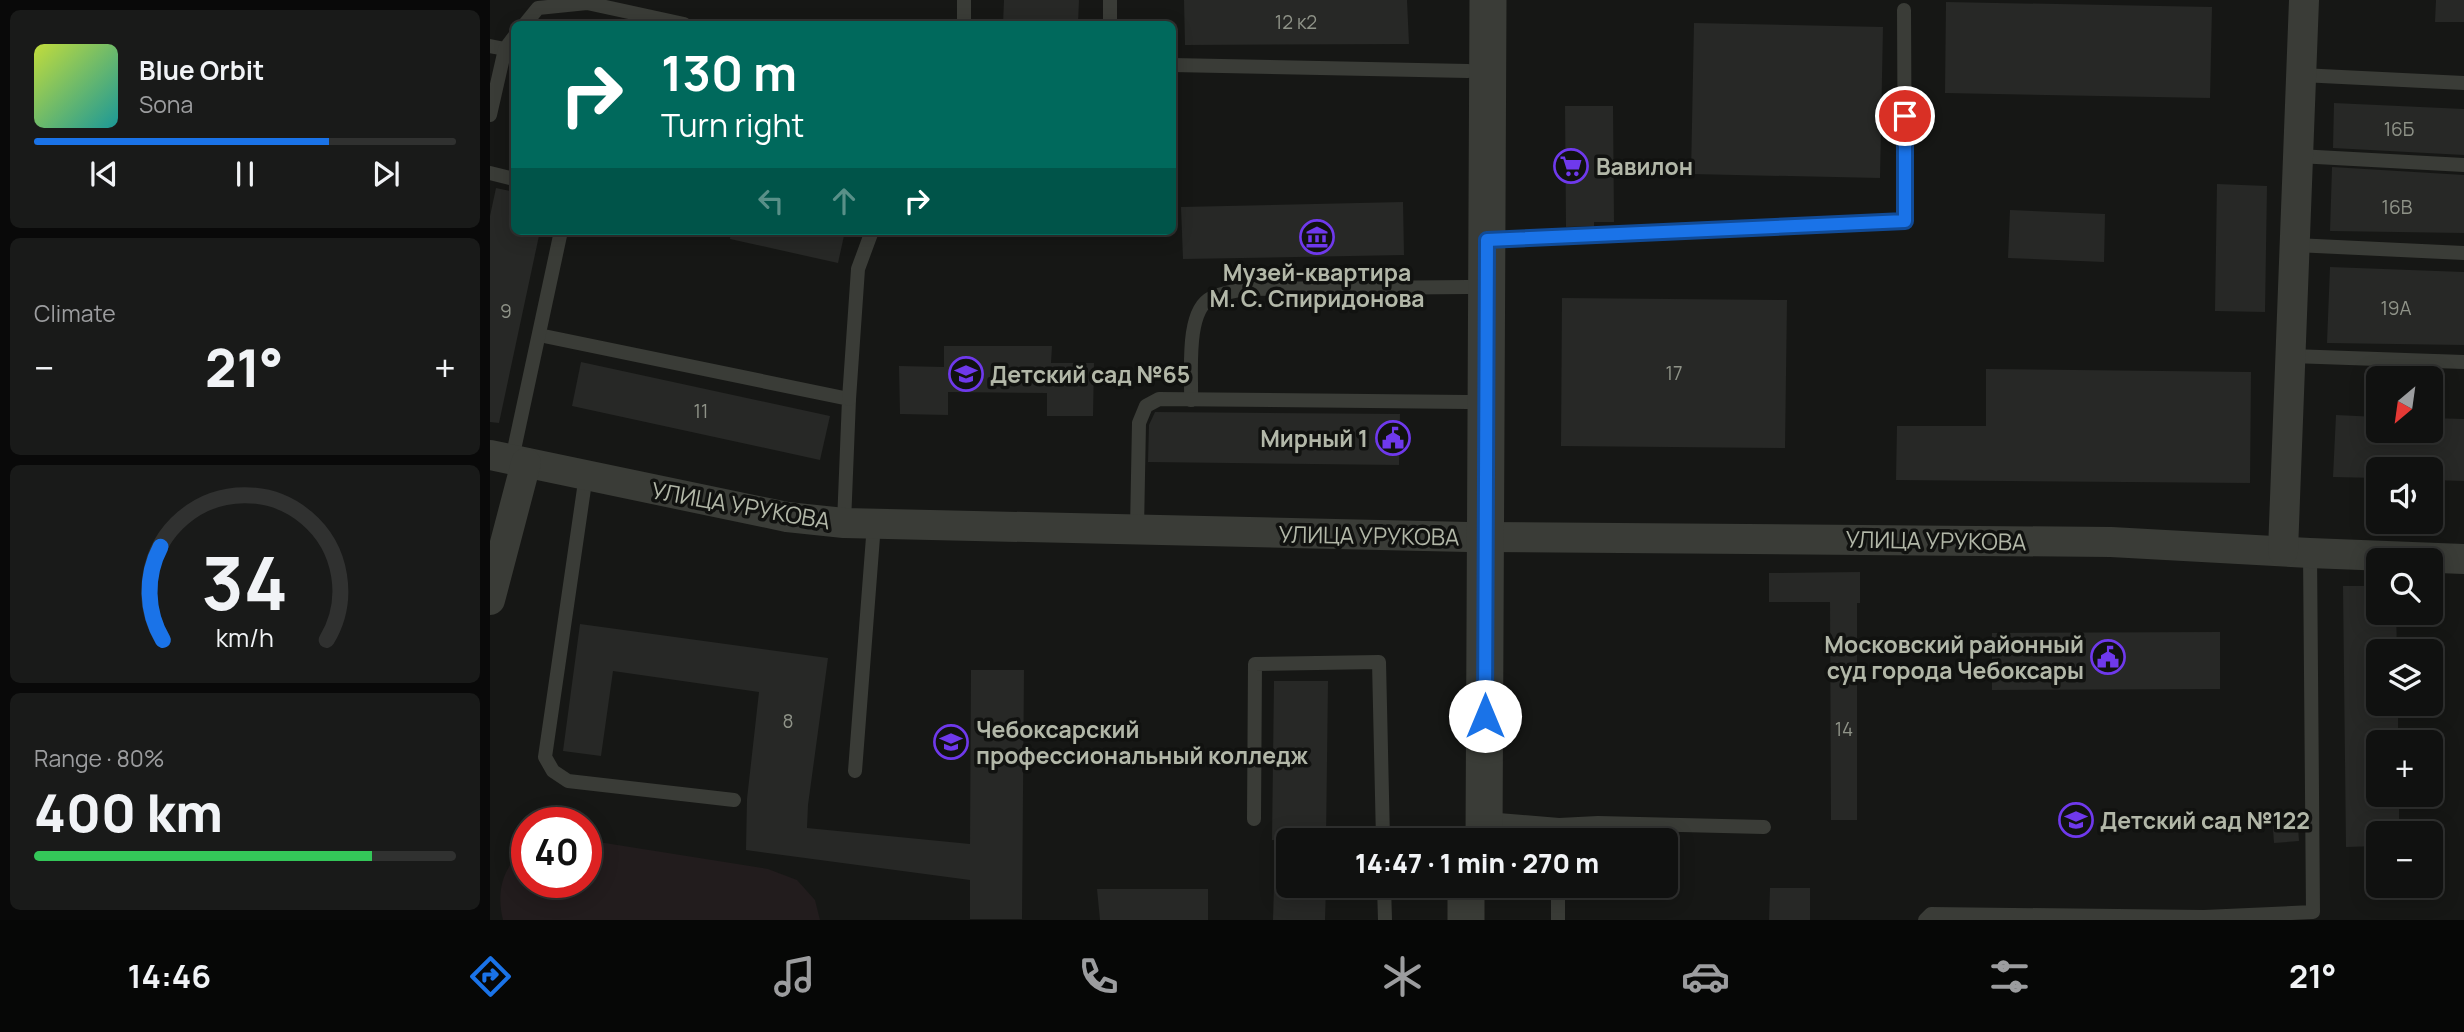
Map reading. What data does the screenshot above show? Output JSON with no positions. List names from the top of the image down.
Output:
{
  "streets": {
    "street": ["УЛИЦА УРУКОВА"]
  },
  "places": {
    "supermarket": ["Вавилон"],
    "museum": ["Музей-квартира М. С. Спиридонова"],
    "school or university": ["Детский сад №65", "Чебоксарский профессиональный колледж", "Детский сад №122"],
    "public building": ["Мирный 1", "Московский районный суд города Чебоксары"]
  },
  "house_numbers": [
    "12 к2",
    "16Б",
    "16В",
    "19А",
    "9",
    "17",
    "11",
    "8",
    "14"
  ],
  "north": "bottom left",
  "page": {
    "turn": ["130 m", "Turn right"],
    "song": ["Blue Orbit", "Sona"],
    "tile": [
      "Climate",
      ["Range · 80%", "400 km"]
    ],
    "heat": ["−", "21°", "+"],
    "map_buttons": ["+", "−"],
    "limit": "40",
    "trip": "14:47 · 1 min · 270 m",
    "tabs": ["14:46", "21°"],
    "gauge": ["34", "km/h"]
  }
}
